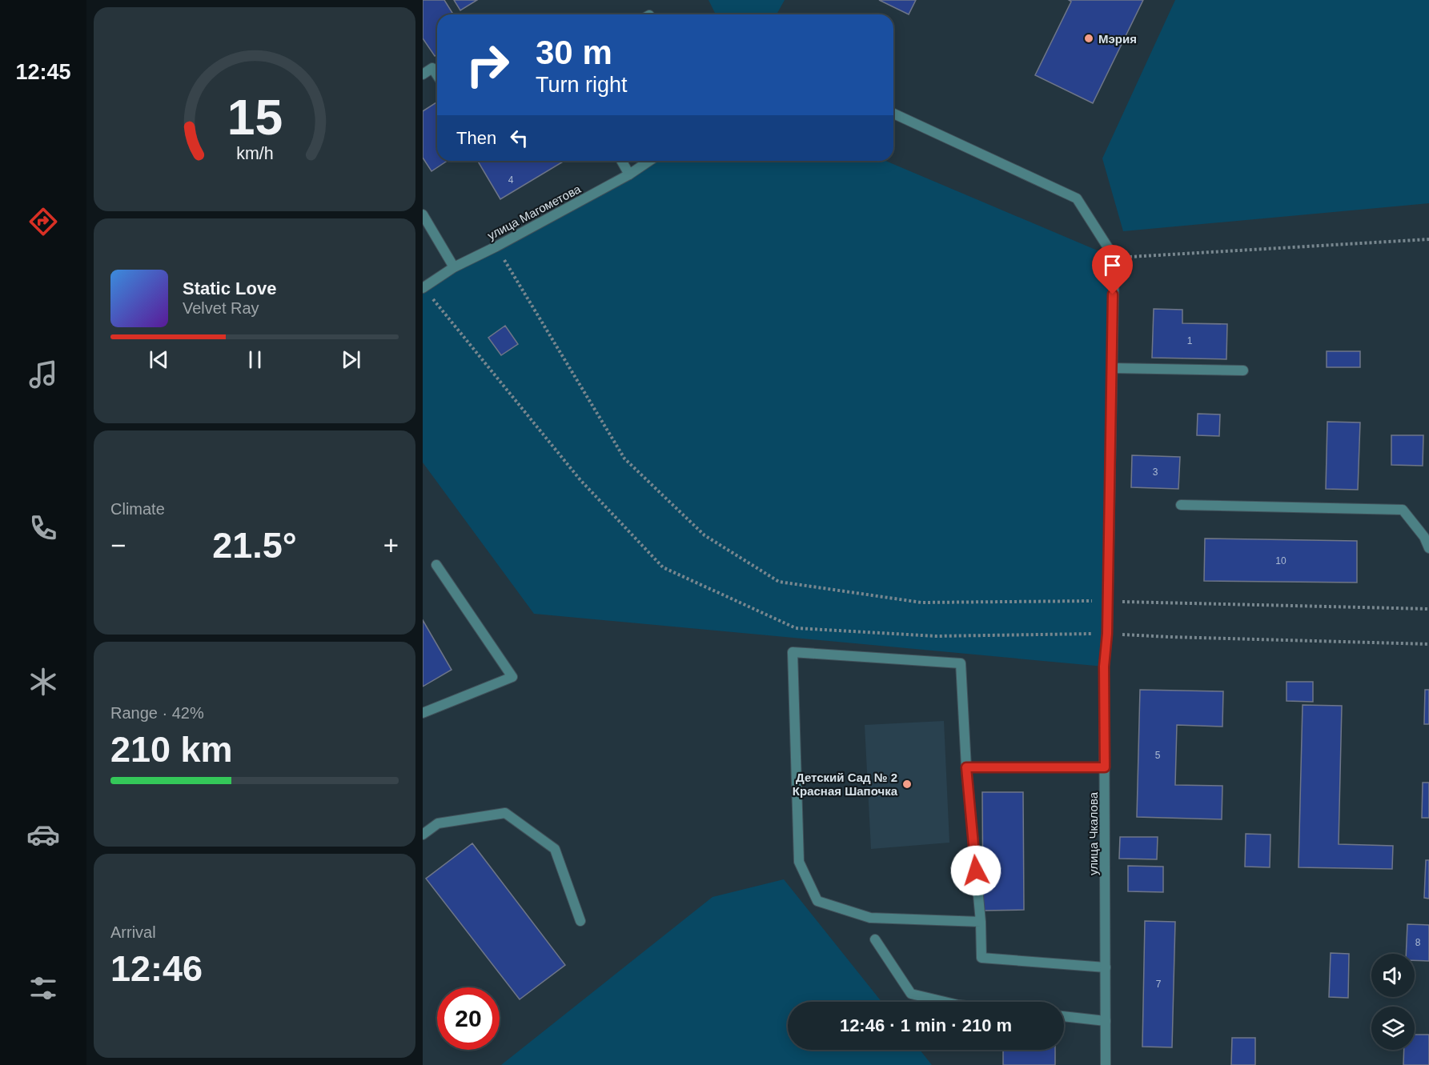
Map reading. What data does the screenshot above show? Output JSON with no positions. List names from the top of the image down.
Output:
{
  "streets": {
    "street": ["улица Магометова", "улица Чкалова"]
  },
  "places": ["Мэрия", "Детский Сад № 2 Красная Шапочка"],
  "house_numbers": [
    "4",
    "1",
    "3",
    "10",
    "5",
    "8",
    "7"
  ],
  "page": {
    "tabs": "12:45",
    "turn": ["30 m", "Turn right"],
    "then": "Then",
    "song": ["Static Love", "Velvet Ray"],
    "tile": [
      "Climate",
      ["Range · 42%", "210 km"],
      ["Arrival", "12:46"]
    ],
    "heat": ["−", "21.5°", "+"],
    "limit": "20",
    "trip": "12:46 · 1 min · 210 m",
    "gauge": ["15", "km/h"]
  }
}
